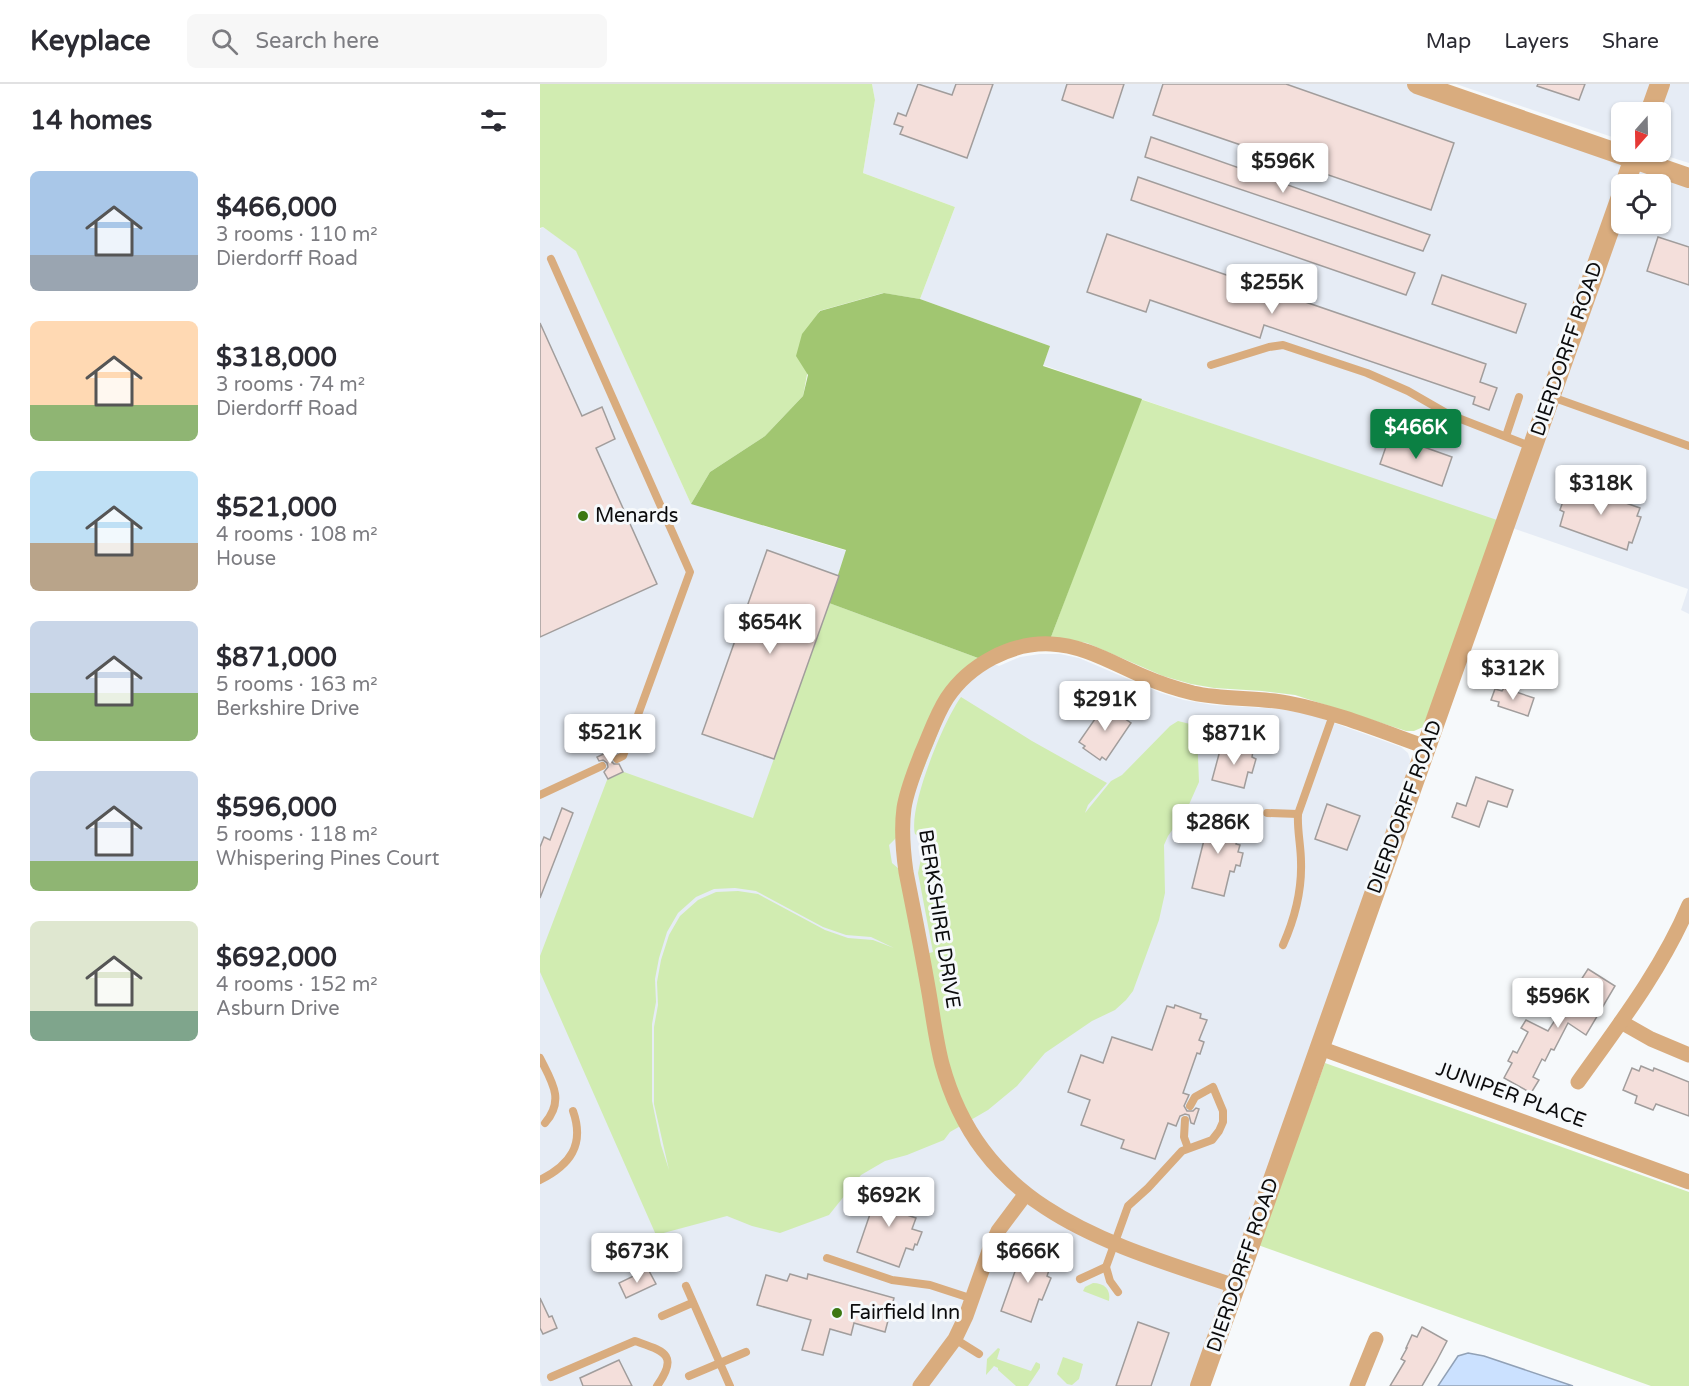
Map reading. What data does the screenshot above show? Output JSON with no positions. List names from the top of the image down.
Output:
{
  "streets": {
    "street": ["DIERDORFF ROAD", "BERKSHIRE DRIVE", "JUNIPER PLACE"]
  },
  "crossings": [
    ["DIERDORFF ROAD", "BERKSHIRE DRIVE"],
    ["DIERDORFF ROAD", "JUNIPER PLACE"]
  ],
  "places": ["Menards", "Fairfield Inn"],
  "north": "bottom",
  "page": {
    "header": "Keyplace",
    "search": "Search here",
    "nav": ["Map", "Layers", "Share"],
    "heading": "14 homes",
    "price": [
      "$596K",
      "$255K",
      "$466K",
      "$318K",
      "$654K",
      "$312K",
      "$291K",
      "$521K",
      "$871K",
      "$286K",
      "$596K",
      "$692K",
      "$673K",
      "$666K"
    ],
    "list": [
      {
        "name": "$466,000",
        "note": "3 rooms · 110 m² · Dierdorff Road"
      },
      {
        "name": "$318,000",
        "note": "3 rooms · 74 m² · Dierdorff Road"
      },
      {
        "name": "$521,000",
        "note": "4 rooms · 108 m² · House"
      },
      {
        "name": "$871,000",
        "note": "5 rooms · 163 m² · Berkshire Drive"
      },
      {
        "name": "$596,000",
        "note": "5 rooms · 118 m² · Whispering Pines Court"
      },
      {
        "name": "$692,000",
        "note": "4 rooms · 152 m² · Asburn Drive"
      }
    ]
  }
}
